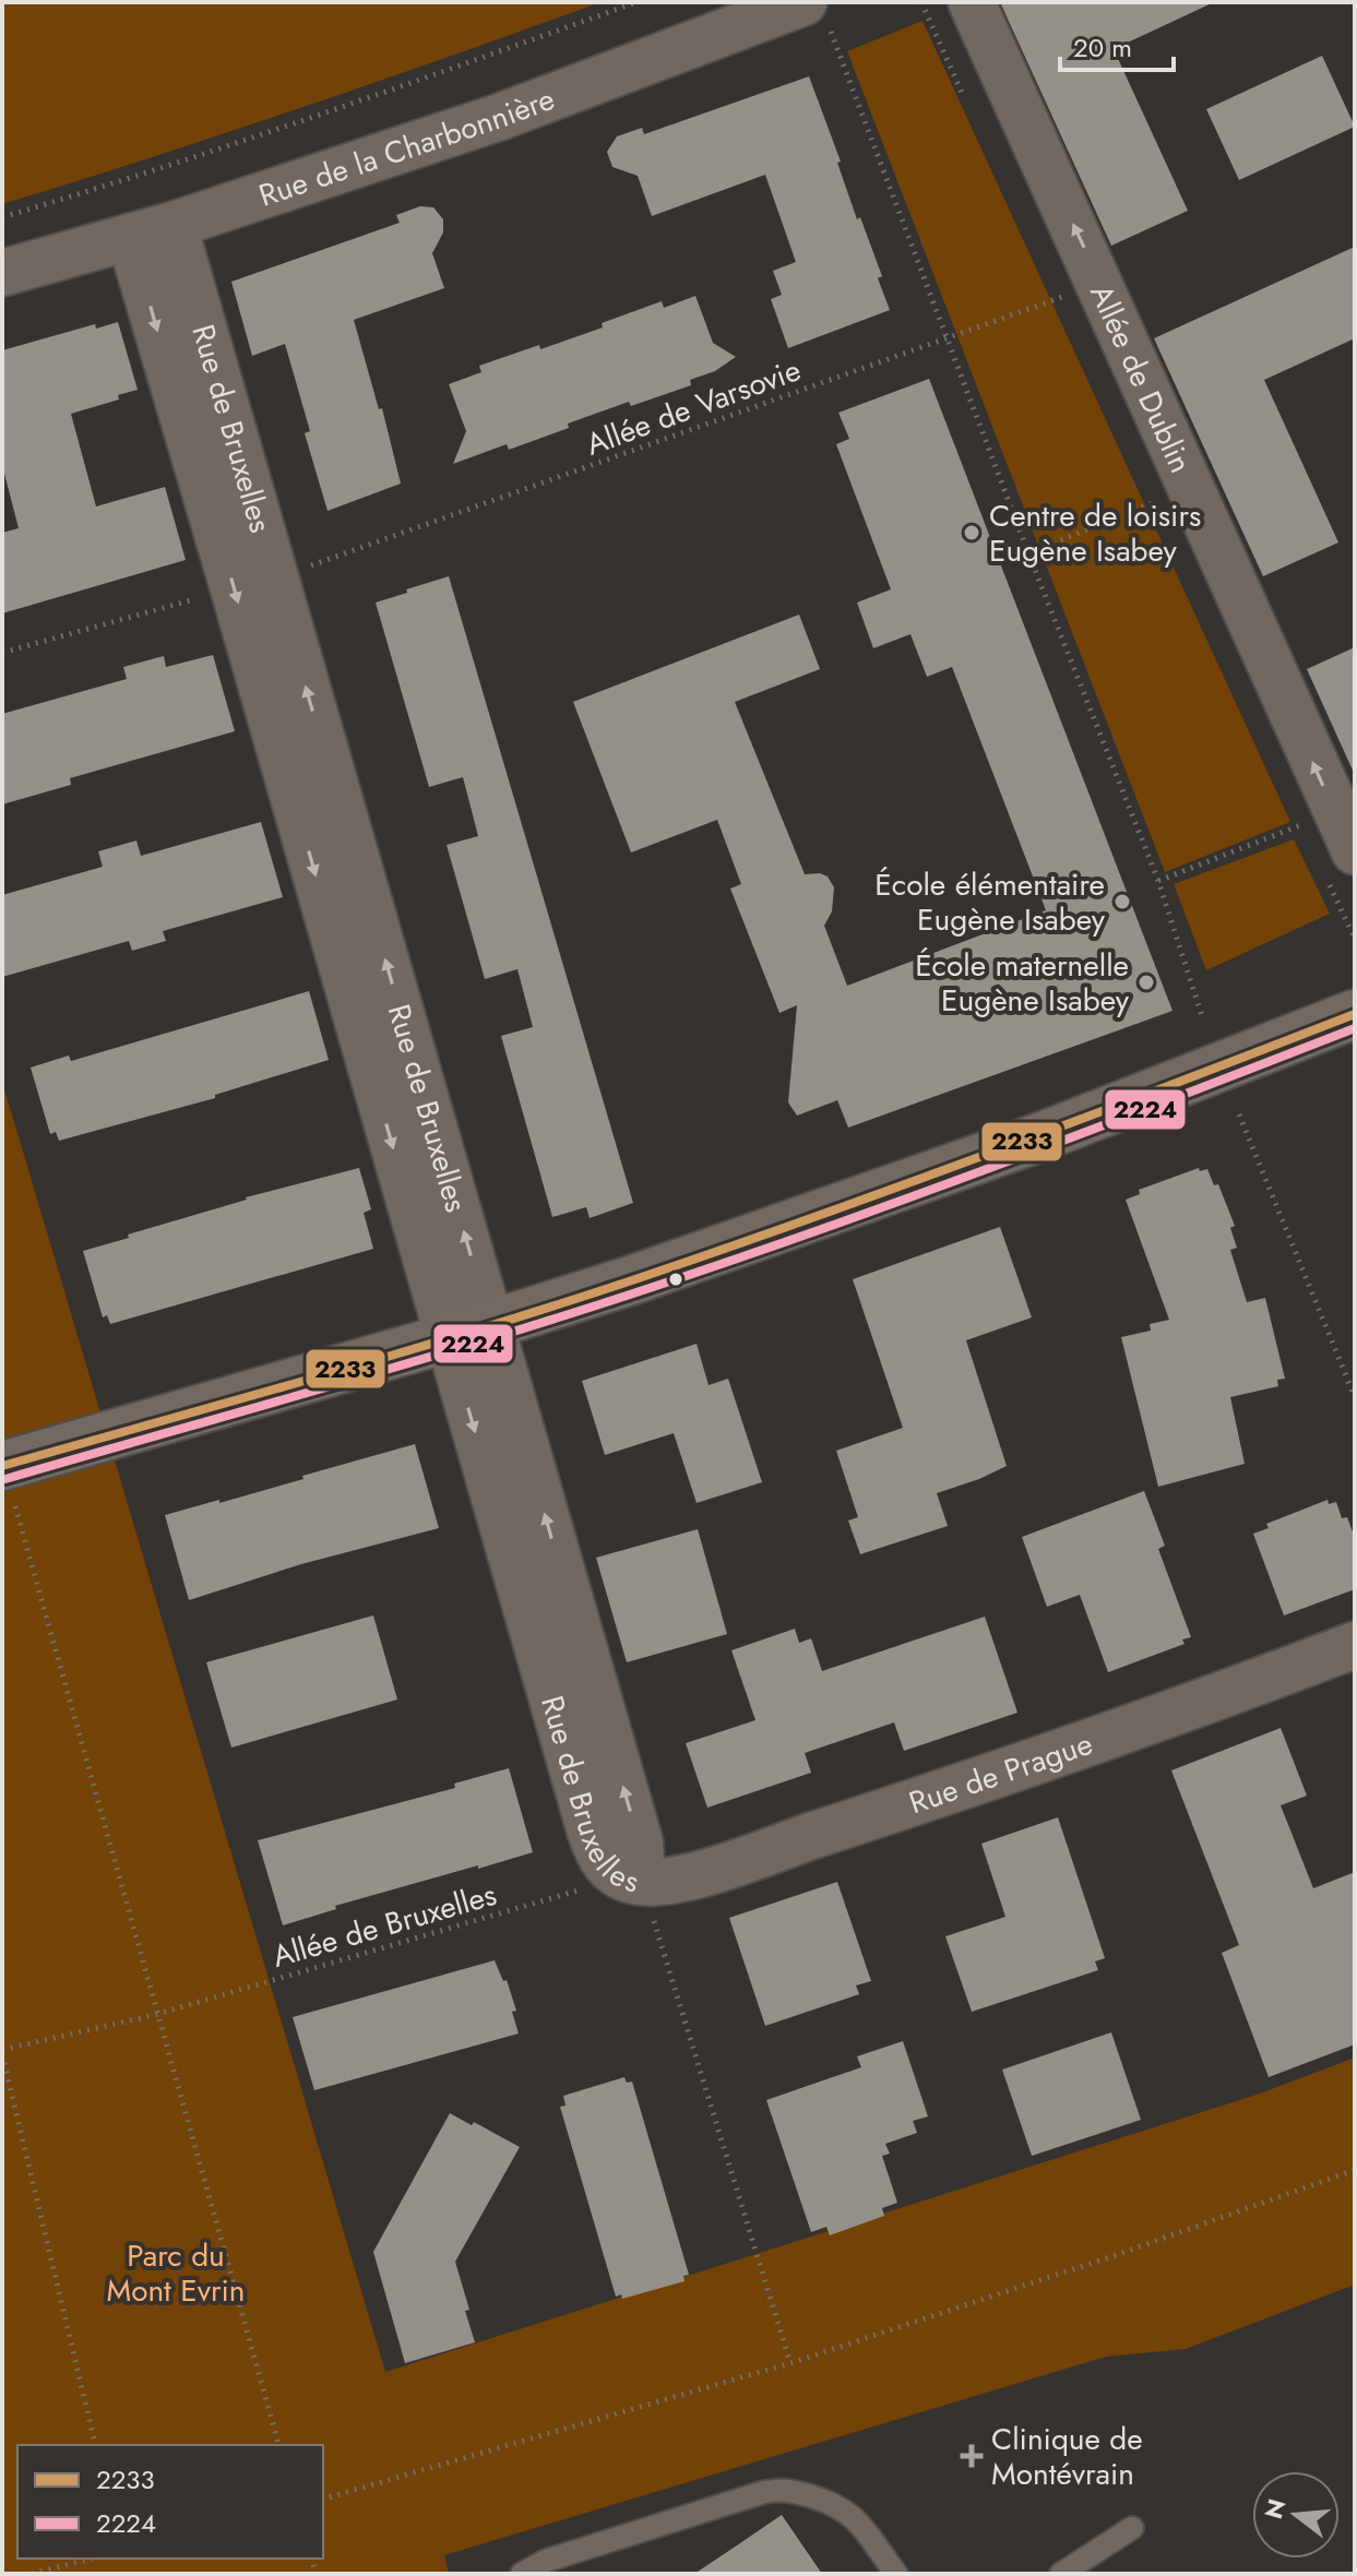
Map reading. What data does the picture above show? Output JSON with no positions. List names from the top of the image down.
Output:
{
  "streets": {
    "street": [
      "Rue de la Charbonnière",
      "Allée de Dublin",
      "Rue de Bruxelles",
      "Rue de Prague"
    ],
    "path": ["Allée de Varsovie", "Allée de Bruxelles"]
  },
  "crossings": [
    ["Rue de la Charbonnière", "Rue de Bruxelles"],
    ["Allée de Dublin", "Allée de Varsovie"],
    ["Rue de Bruxelles", "Rue de Prague"],
    ["Rue de Bruxelles", "Allée de Bruxelles"],
    ["Rue de Prague", "Allée de Bruxelles"]
  ],
  "one_way": ["Allée de Dublin"],
  "parks": ["Parc du Mont Evrin"],
  "places": {
    "other": ["Centre de loisirs Eugène Isabey", "École élémentaire Eugène Isabey", "École maternelle Eugène Isabey"],
    "health": ["Clinique de Montévrain"]
  },
  "lines": ["transit line 2233", "transit line 2224"],
  "legend": ["2233", "2224"],
  "scale_bar": "20 m",
  "north": "left"
}
